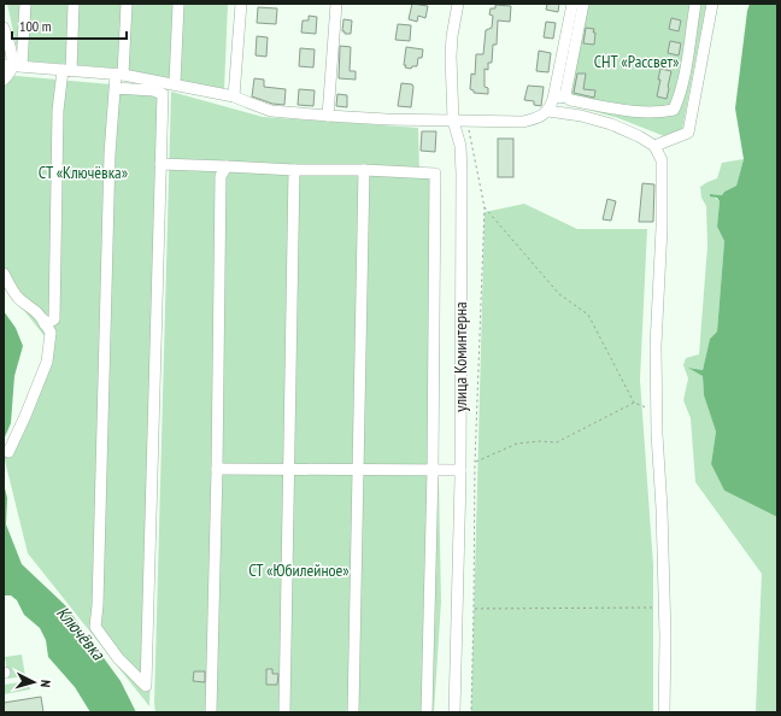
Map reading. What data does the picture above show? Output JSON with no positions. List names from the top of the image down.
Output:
{
  "streets": {
    "street": ["улица Коминтерна"]
  },
  "water": ["Ключёвка"],
  "parks": ["СНТ «Рассвет»", "СТ «Ключёвка»", "СТ «Юбилейное»"],
  "scale_bar": "100 m",
  "north": "right"
}
